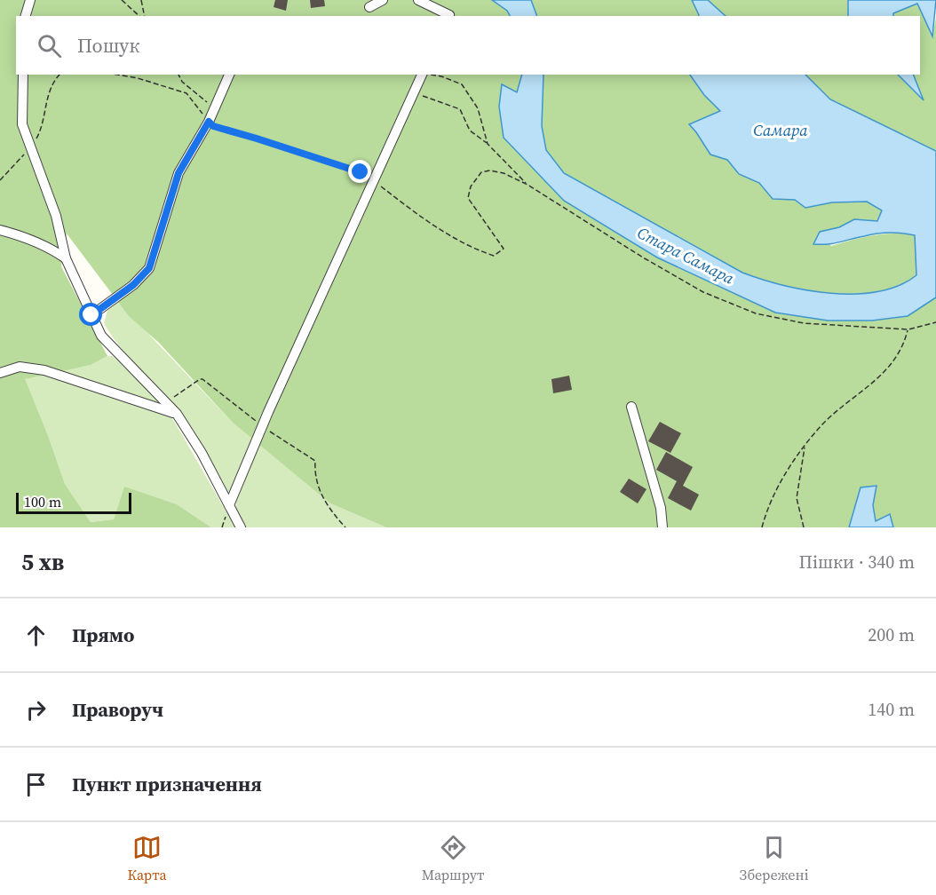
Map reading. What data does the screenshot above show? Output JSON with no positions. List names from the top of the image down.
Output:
{
  "water": ["Самара", "Стара Самара"],
  "scale_bar": "100 m",
  "page": {
    "search": "Пошук",
    "scale": "100 m",
    "heading": ["5 хв", "Пішки · 340 m"],
    "list": [
      ["Прямо", "200 m"],
      ["Праворуч", "140 m"],
      "Пункт призначення"
    ],
    "nav": ["Карта", "Маршрут", "Збережені"]
  }
}
